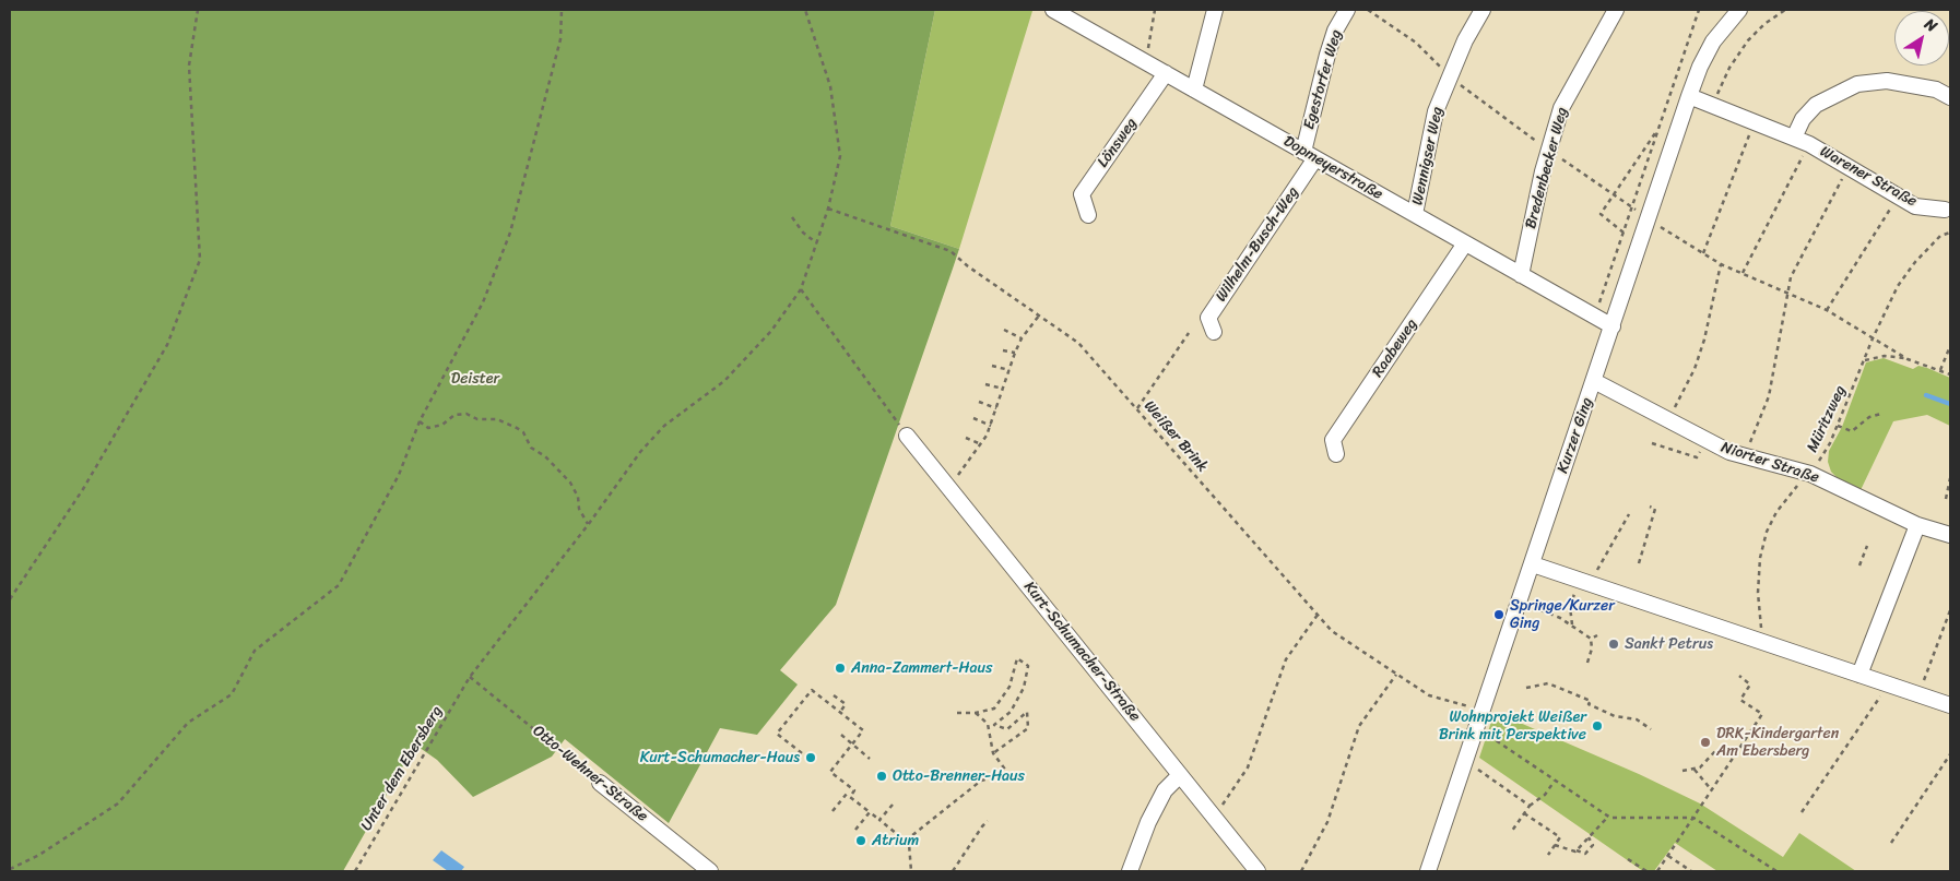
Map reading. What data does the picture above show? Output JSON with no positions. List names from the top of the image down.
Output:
{
  "streets": {
    "street": [
      "Egestorfer Weg",
      "Lönsweg",
      "Wennigser Weg",
      "Dopmeyerstraße",
      "Bredenbecker Weg",
      "Warener Straße",
      "Wilhelm-Busch-Weg",
      "Raabeweg",
      "Kurzer Ging",
      "Niorter Straße",
      "Kurt-Schumacher-Straße",
      "Otto-Wehner-Straße"
    ],
    "path": ["Müritzweg", "Weißer Brink", "Unter dem Ebersberg"]
  },
  "crossings": [
    ["Egestorfer Weg", "Dopmeyerstraße"],
    ["Egestorfer Weg", "Wilhelm-Busch-Weg"],
    ["Lönsweg", "Dopmeyerstraße"],
    ["Wennigser Weg", "Dopmeyerstraße"],
    ["Dopmeyerstraße", "Bredenbecker Weg"],
    ["Dopmeyerstraße", "Wilhelm-Busch-Weg"],
    ["Dopmeyerstraße", "Raabeweg"],
    ["Dopmeyerstraße", "Kurzer Ging"],
    ["Warener Straße", "Kurzer Ging"],
    ["Müritzweg", "Niorter Straße"],
    ["Kurzer Ging", "Weißer Brink"],
    ["Kurzer Ging", "Niorter Straße"],
    ["Weißer Brink", "Unter dem Ebersberg"],
    ["Unter dem Ebersberg", "Otto-Wehner-Straße"]
  ],
  "parks": ["Deister"],
  "places": [
    "Springe/Kurzer Ging",
    "Sankt Petrus",
    "Anna-Zammert-Haus",
    "Wohnprojekt Weißer Brink mit Perspektive",
    "DRK-Kindergarten Am Ebersberg",
    "Kurt-Schumacher-Haus",
    "Otto-Brenner-Haus",
    "Atrium"
  ],
  "north": "top right"
}
